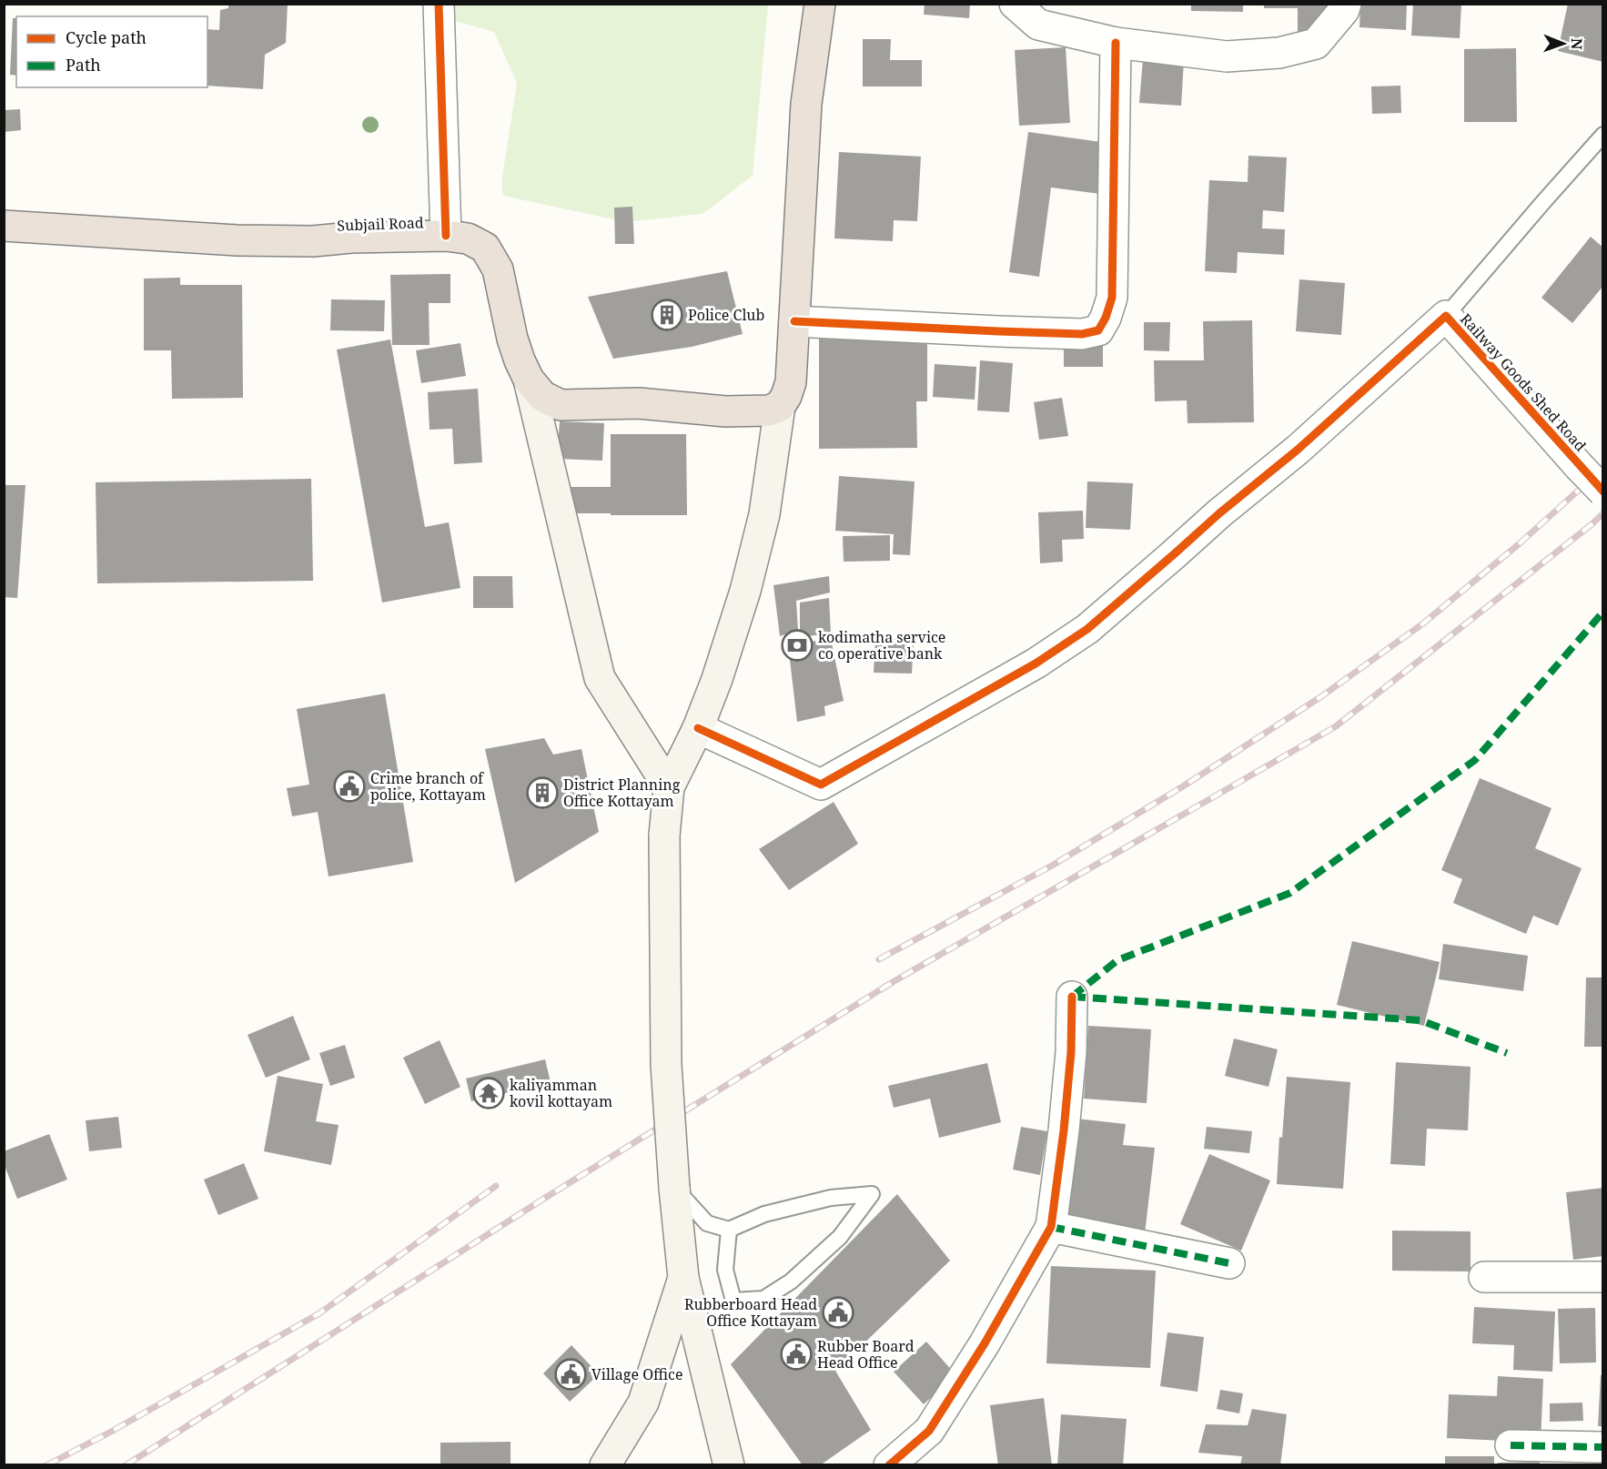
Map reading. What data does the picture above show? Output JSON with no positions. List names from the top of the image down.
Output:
{
  "streets": {
    "highway": ["Subjail Road"],
    "street": ["Railway Goods Shed Road"]
  },
  "places": {
    "building": ["Police Club", "District Planning Office Kottayam"],
    "bank": ["kodimatha service co operative bank"],
    "public building": [
      "Crime branch of police, Kottayam",
      "Rubberboard Head Office Kottayam",
      "Rubber Board Head Office",
      "Village Office"
    ],
    "temple": ["kaliyamman kovil kottayam"]
  },
  "legend": ["Cycle path", "Path"],
  "north": "right"
}
